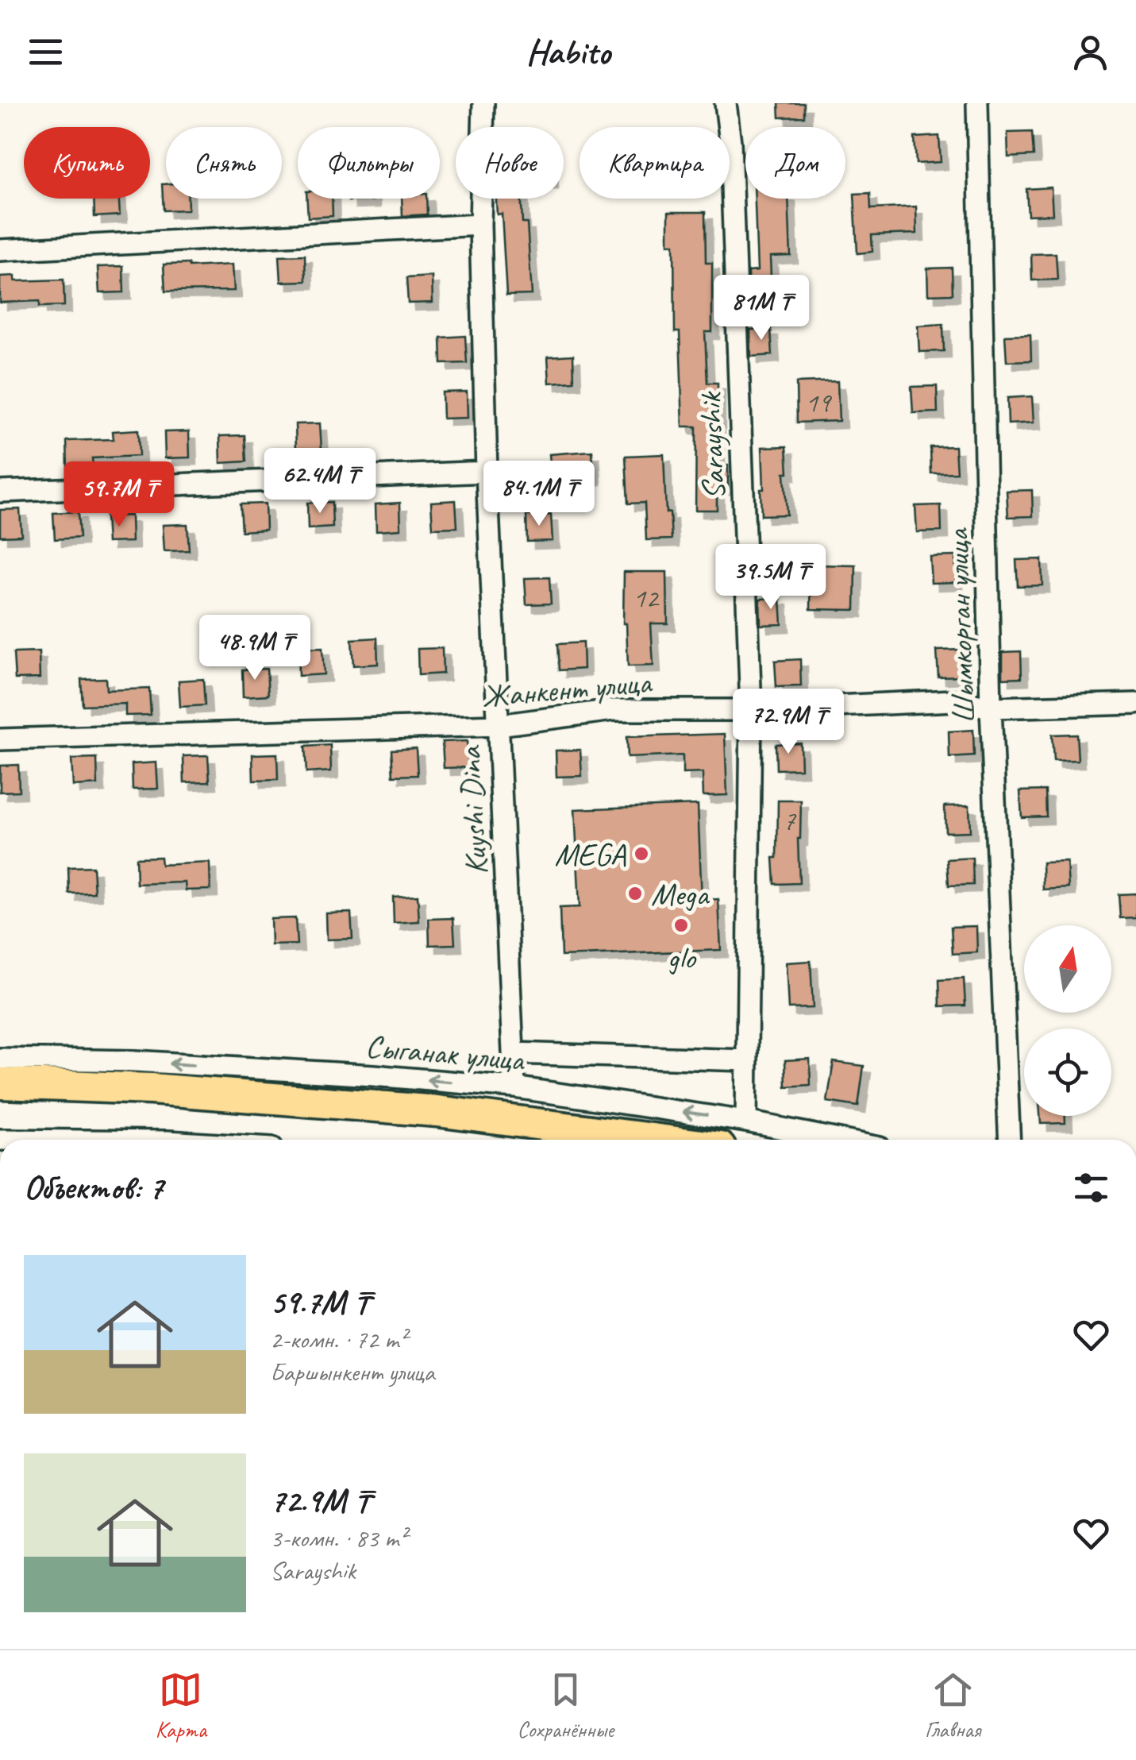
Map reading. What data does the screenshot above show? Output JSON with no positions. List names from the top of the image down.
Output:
{
  "streets": {
    "street": [
      "Sarayshik",
      "Шымкорган улица",
      "Жанкент улица",
      "Kuyshi Dina",
      "Сыганак улица"
    ]
  },
  "crossings": [
    ["Sarayshik", "Жанкент улица"],
    ["Sarayshik", "Сыганак улица"],
    ["Шымкорган улица", "Жанкент улица"],
    ["Жанкент улица", "Kuyshi Dina"],
    ["Kuyshi Dina", "Сыганак улица"]
  ],
  "places": ["MEGA", "Mega", "glo"],
  "house_numbers": ["19", "12", "7"],
  "north": "top",
  "page": {
    "header": "Habito",
    "chip": [
      "Купить",
      "Снять",
      "Фильтры",
      "Новое",
      "Квартира",
      "Дом"
    ],
    "price": [
      "81M ₸",
      "62.4M ₸",
      "84.1M ₸",
      "59.7M ₸",
      "39.5M ₸",
      "48.9M ₸",
      "72.9M ₸"
    ],
    "heading": "Объектов: 7",
    "list": [
      {
        "name": "59.7M ₸",
        "note": "2-комн. · 72 m² · Баршынкент улица"
      },
      {
        "name": "72.9M ₸",
        "note": "3-комн. · 83 m² · Sarayshik"
      }
    ],
    "tabs": ["Карта", "Сохранённые", "Главная"]
  }
}
